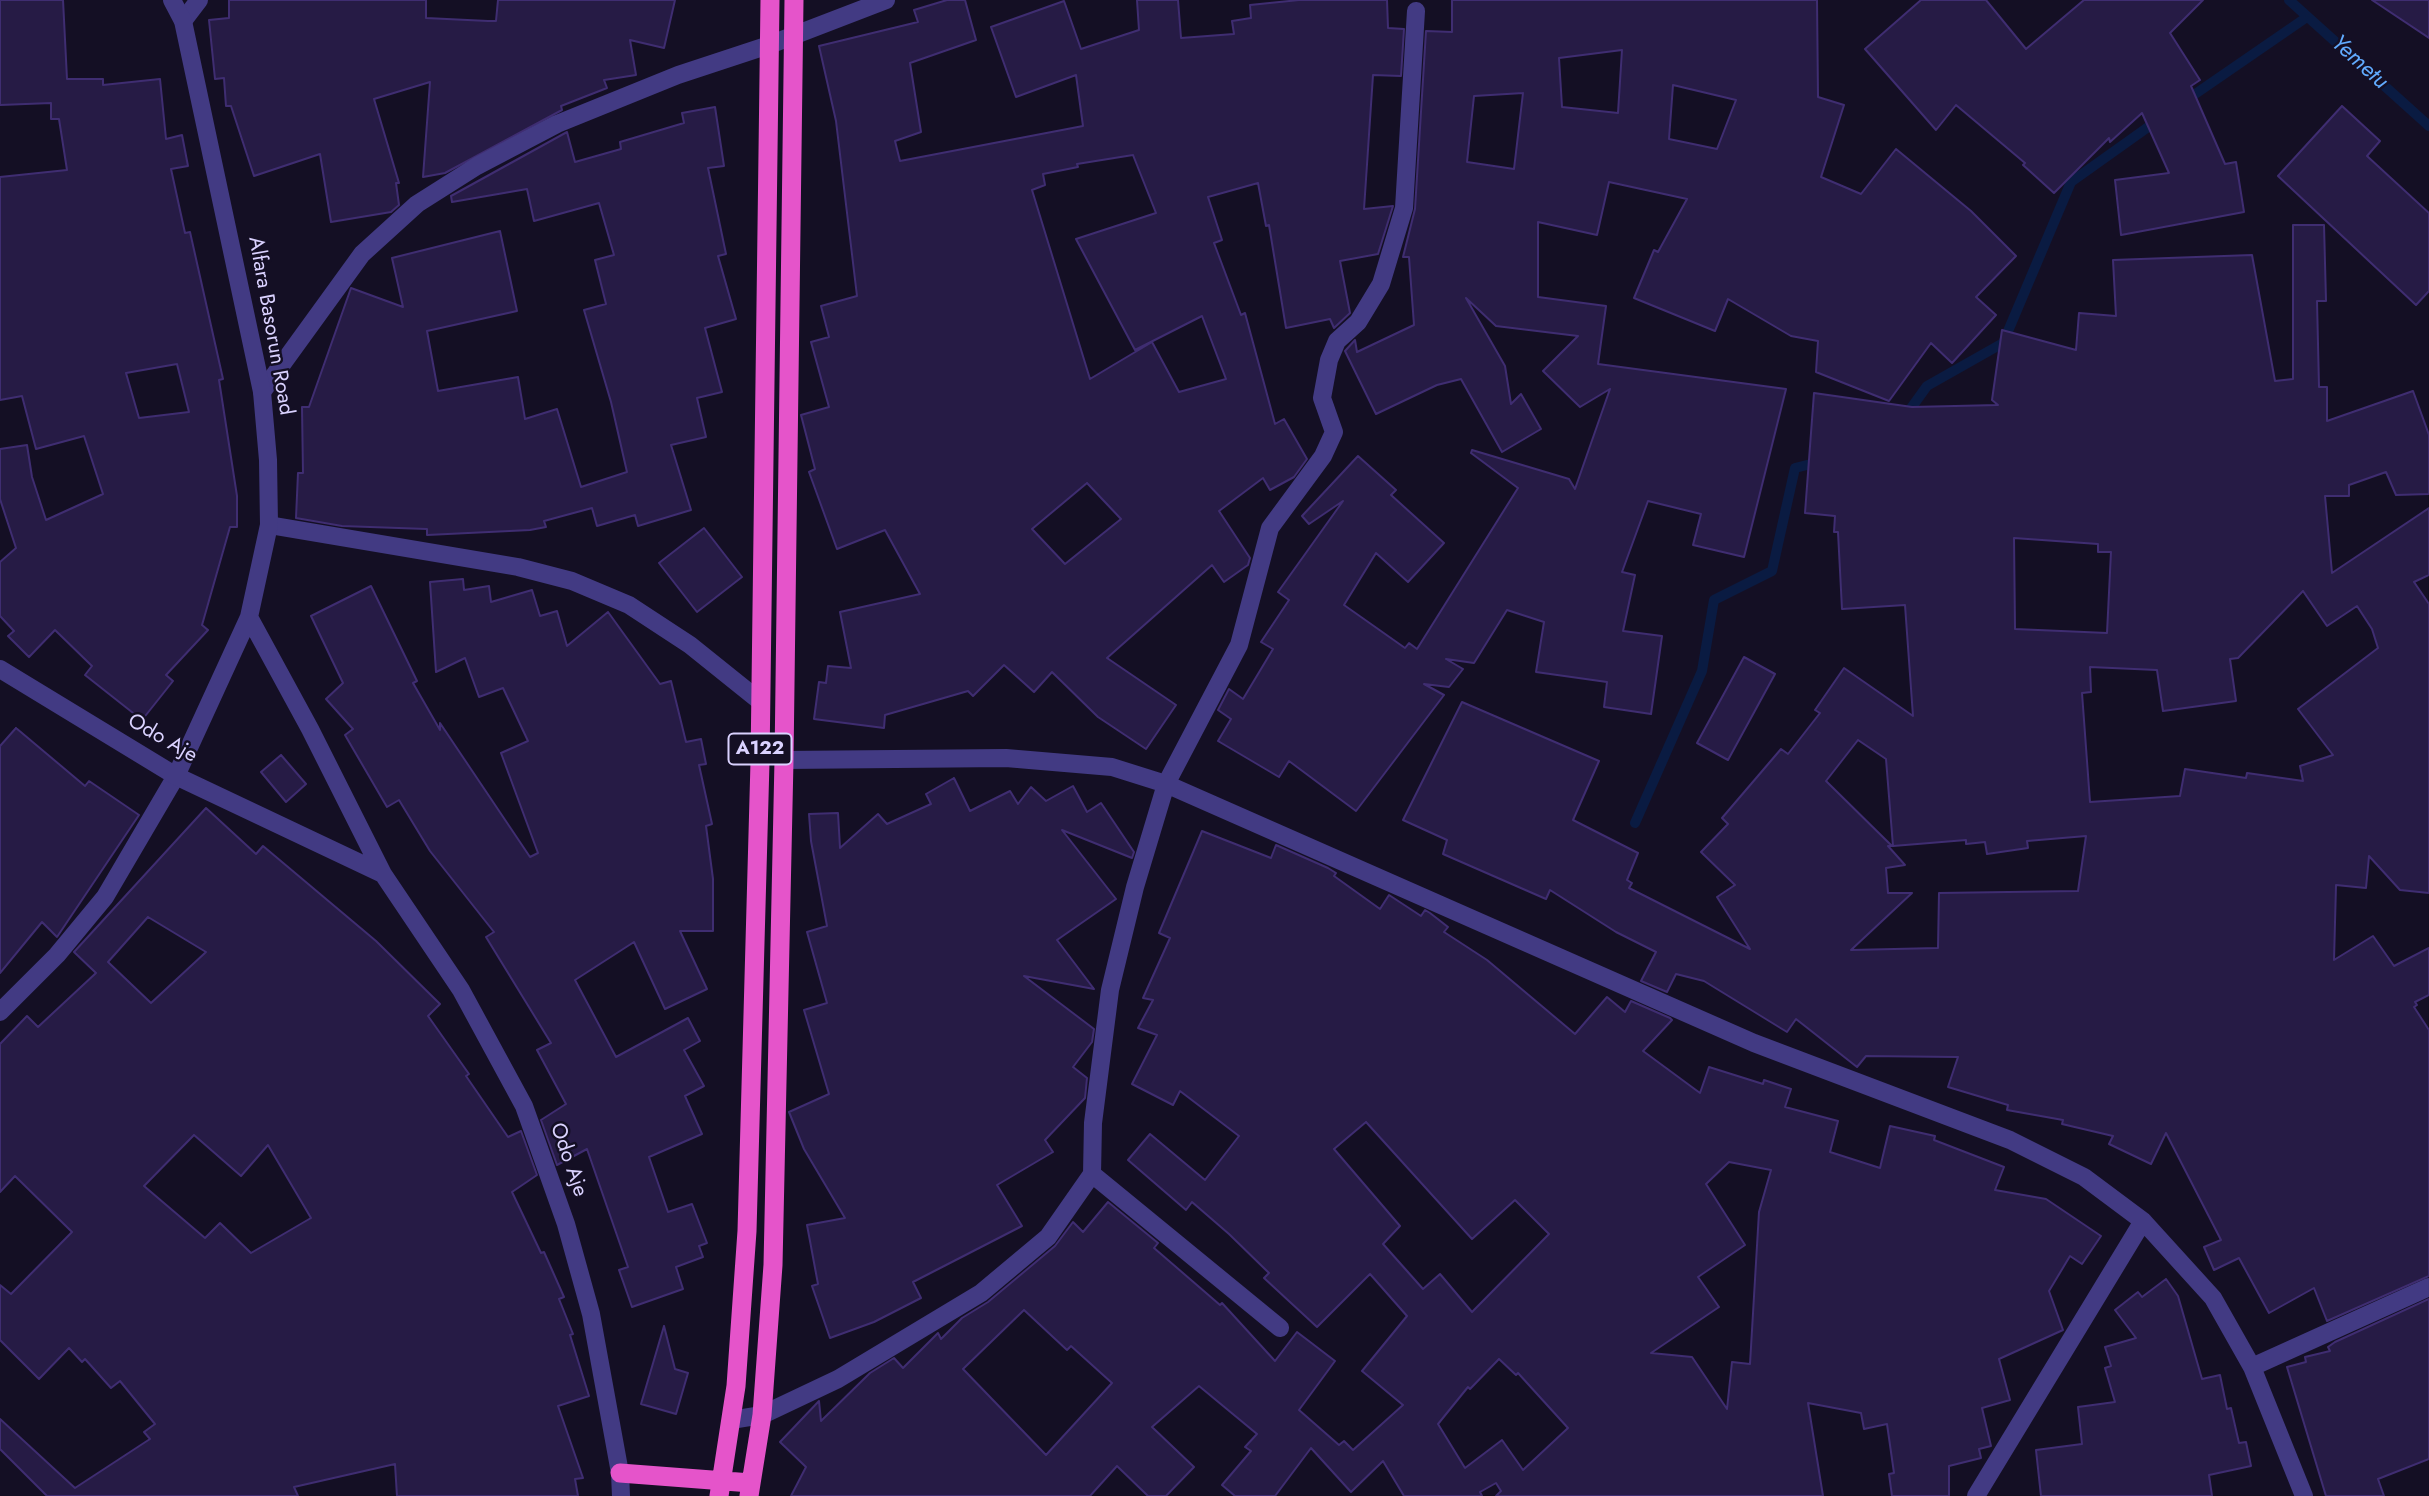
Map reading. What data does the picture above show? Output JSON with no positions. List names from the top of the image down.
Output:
{
  "streets": {
    "highway": ["A122"],
    "street": ["Alfara Basorun Road", "Odo Aje"]
  },
  "crossings": [
    ["Alfara Basorun Road", "Odo Aje"]
  ],
  "water": ["Yemetu"]
}
